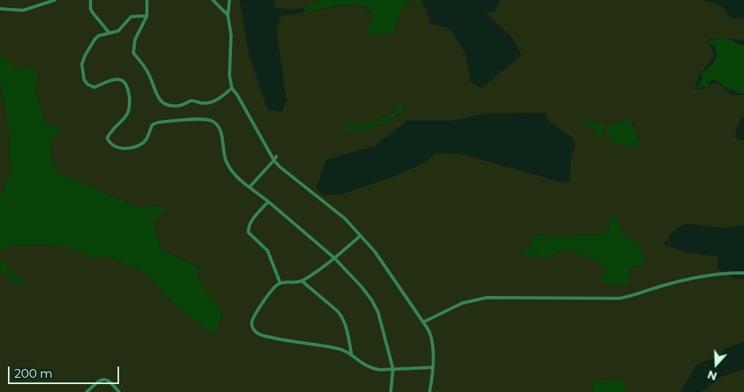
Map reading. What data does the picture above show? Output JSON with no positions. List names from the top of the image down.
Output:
{
  "scale_bar": "200 m",
  "north": "bottom"
}
